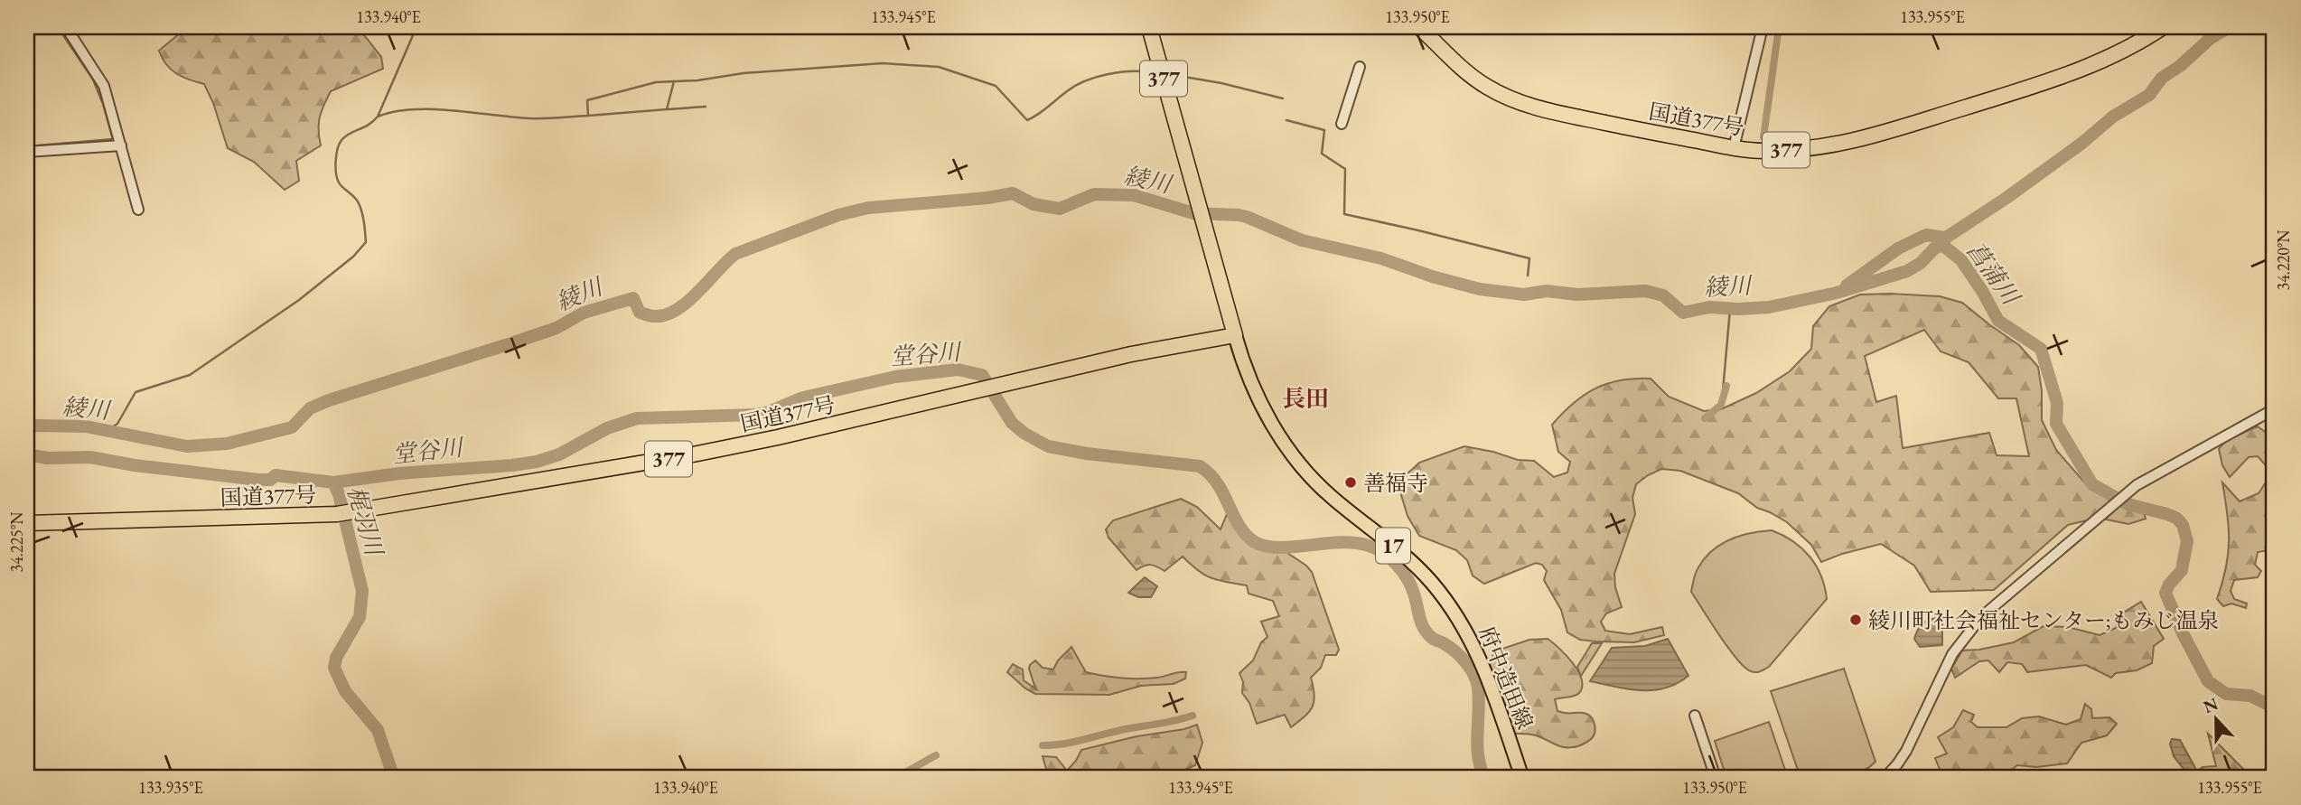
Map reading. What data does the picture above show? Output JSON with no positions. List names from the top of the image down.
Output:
{
  "streets": {
    "highway": ["377", "国道377号"],
    "main road": ["17", "府中造田線"]
  },
  "crossings": [
    ["377", "国道377号"],
    ["377", "府中造田線"],
    ["国道377号", "府中造田線"]
  ],
  "districts": ["長田"],
  "water": [
    "綾川",
    "菖蒲川",
    "堂谷川",
    "梶羽川"
  ],
  "places": ["善福寺", "綾川町社会福祉センター;もみじ温泉"],
  "north": "top",
  "coordinates": [
    "133.940°E",
    "133.945°E",
    "133.950°E",
    "133.955°E",
    "34.220°N",
    "34.225°N",
    "133.935°E"
  ]
}
